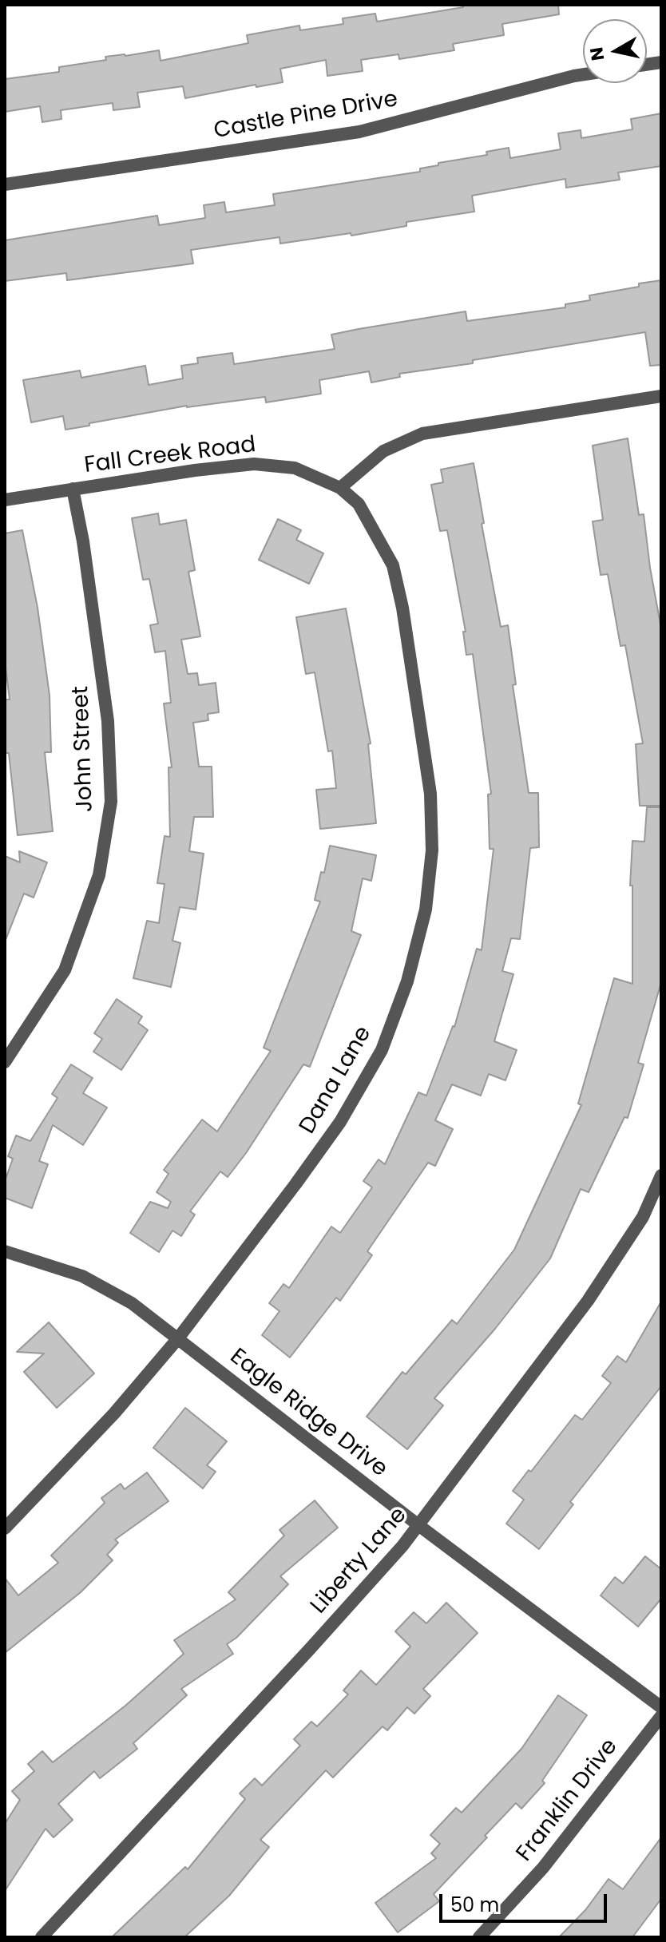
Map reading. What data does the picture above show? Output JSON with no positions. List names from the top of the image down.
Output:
{
  "streets": {
    "street": [
      "Castle Pine Drive",
      "Fall Creek Road",
      "John Street",
      "Dana Lane",
      "Eagle Ridge Drive",
      "Liberty Lane",
      "Franklin Drive"
    ]
  },
  "crossings": [
    ["Fall Creek Road", "John Street"],
    ["Fall Creek Road", "Dana Lane"],
    ["Dana Lane", "Eagle Ridge Drive"],
    ["Eagle Ridge Drive", "Liberty Lane"]
  ],
  "scale_bar": "50 m",
  "north": "left"
}
